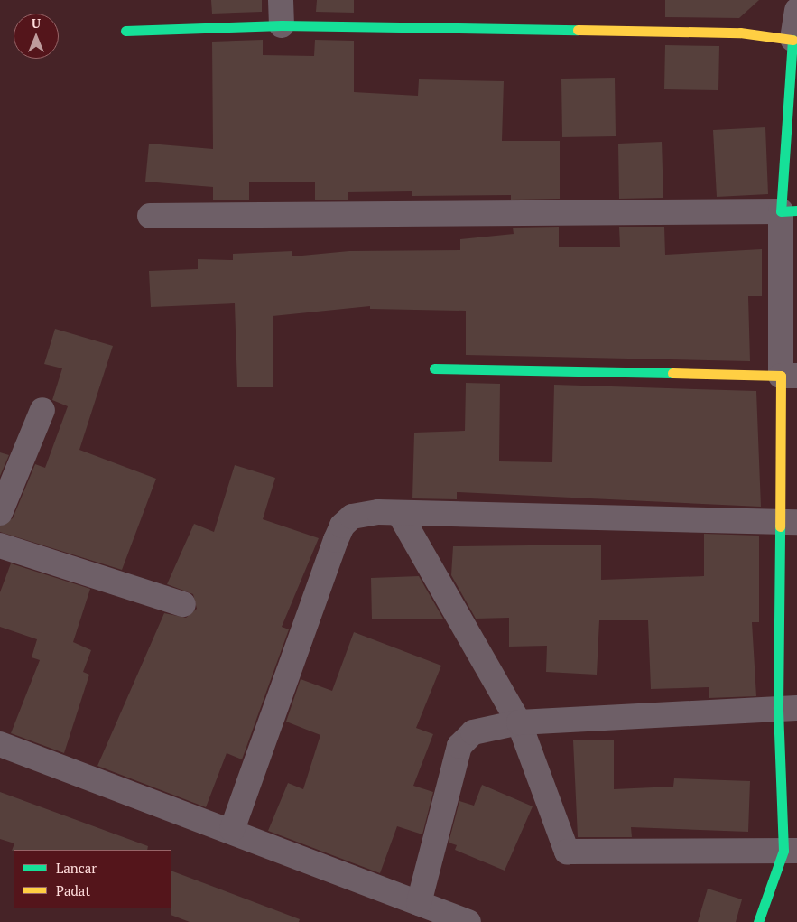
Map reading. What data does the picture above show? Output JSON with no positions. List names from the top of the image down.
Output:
{
  "legend": ["Lancar", "Padat"],
  "north": "top"
}
